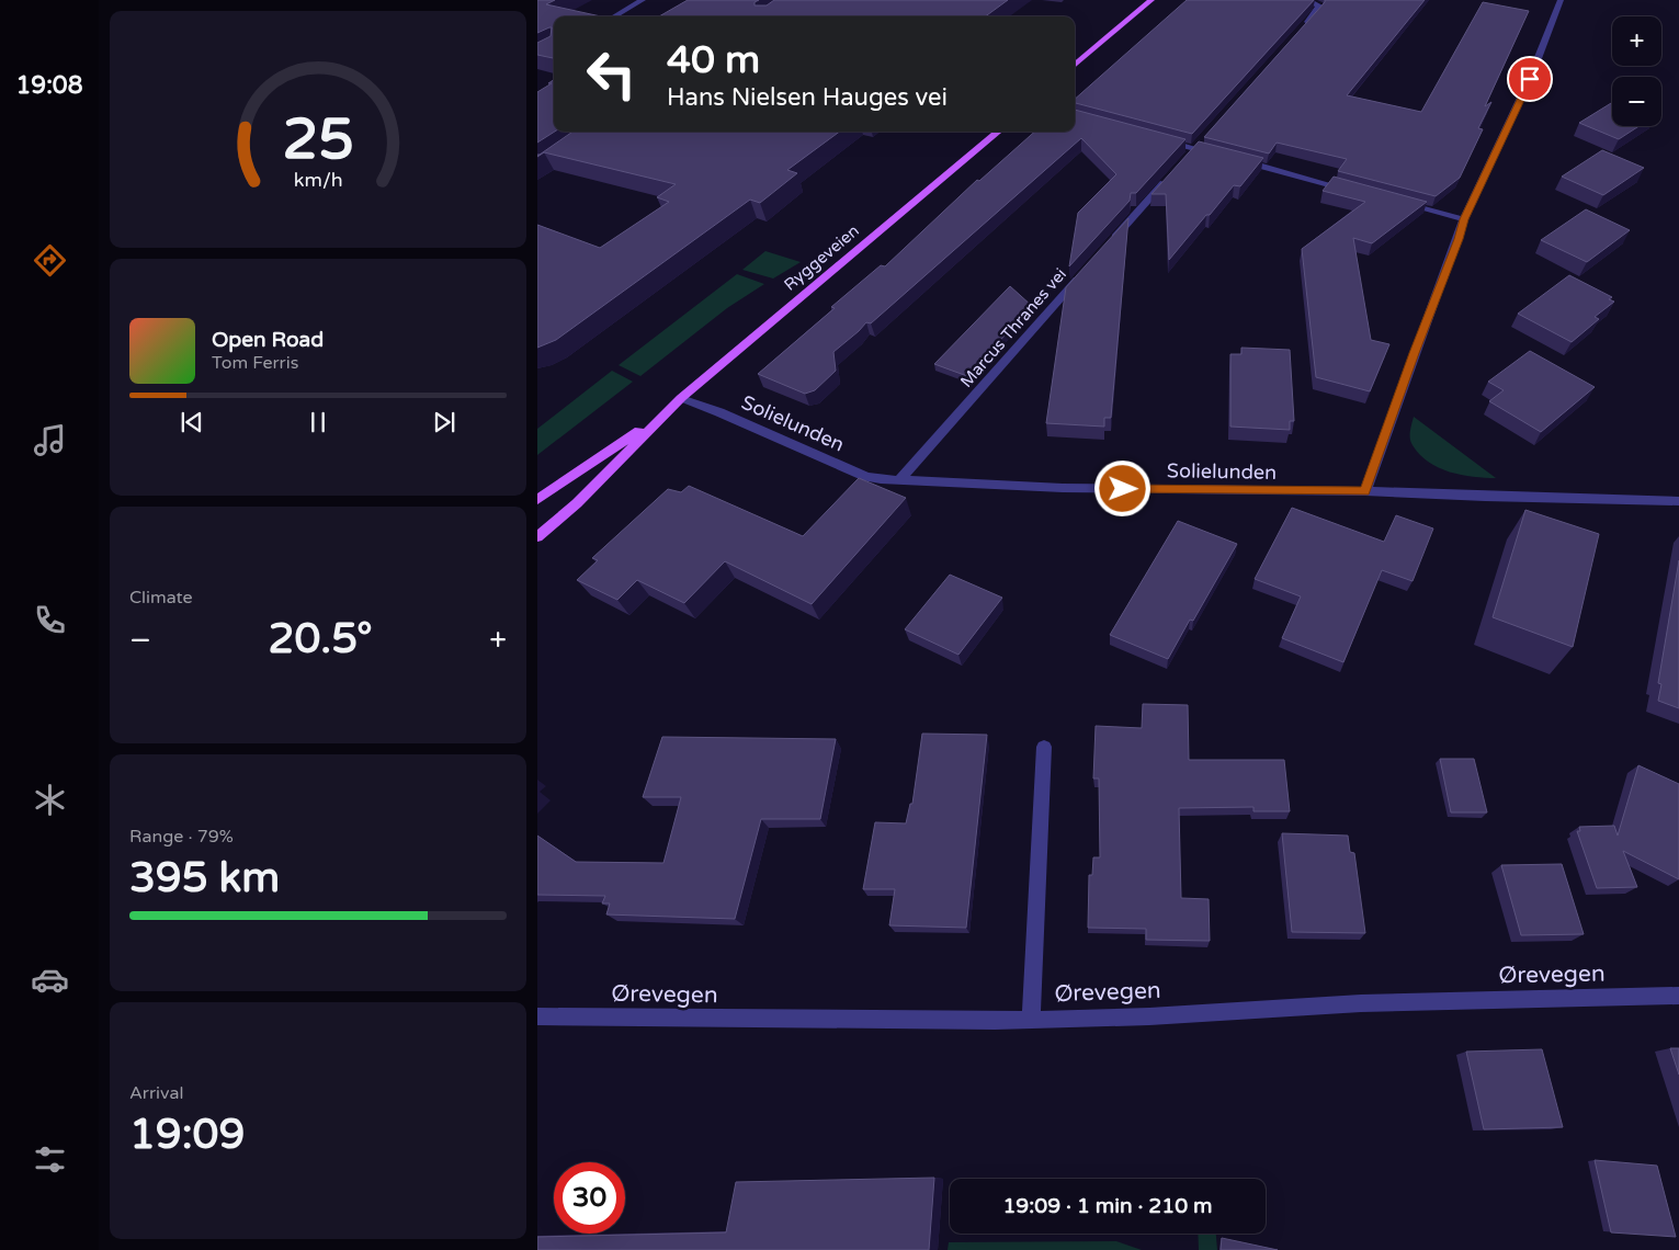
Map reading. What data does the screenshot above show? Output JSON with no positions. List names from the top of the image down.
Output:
{
  "streets": {
    "main road": ["Ryggeveien"],
    "street": ["Marcus Thranes vei", "Solielunden", "Ørevegen"]
  },
  "crossings": [
    ["Ryggeveien", "Solielunden"],
    ["Marcus Thranes vei", "Solielunden"]
  ],
  "page": {
    "tabs": "19:08",
    "map_buttons": ["+", "−"],
    "turn": ["40 m", "Hans Nielsen Hauges vei"],
    "song": ["Open Road", "Tom Ferris"],
    "tile": [
      "Climate",
      ["Range · 79%", "395 km"],
      ["Arrival", "19:09"]
    ],
    "heat": ["−", "20.5°", "+"],
    "limit": "30",
    "trip": "19:09 · 1 min · 210 m",
    "gauge": ["25", "km/h"]
  }
}
